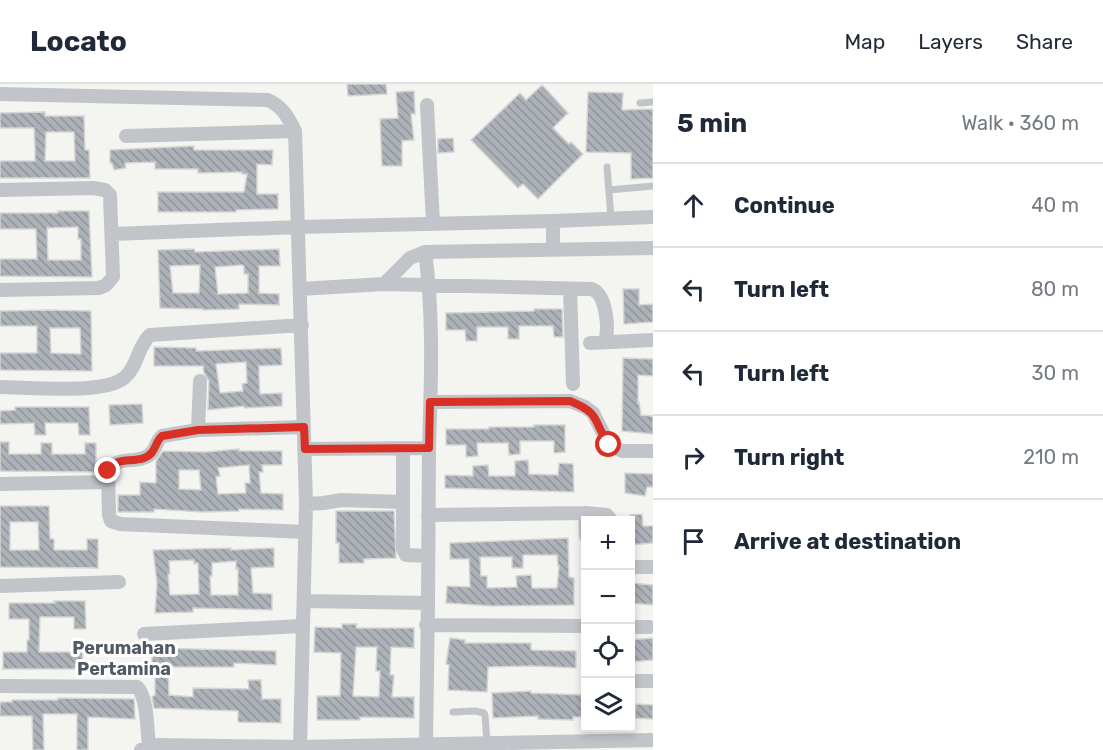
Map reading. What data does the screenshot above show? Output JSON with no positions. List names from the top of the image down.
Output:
{
  "districts": ["Perumahan Pertamina"],
  "page": {
    "header": "Locato",
    "nav": ["Map", "Layers", "Share"],
    "heading": ["5 min", "Walk · 360 m"],
    "list": [
      ["Continue", "40 m"],
      ["Turn left", "80 m"],
      ["Turn left", "30 m"],
      ["Turn right", "210 m"],
      "Arrive at destination"
    ],
    "map_buttons": ["+", "−"]
  }
}
